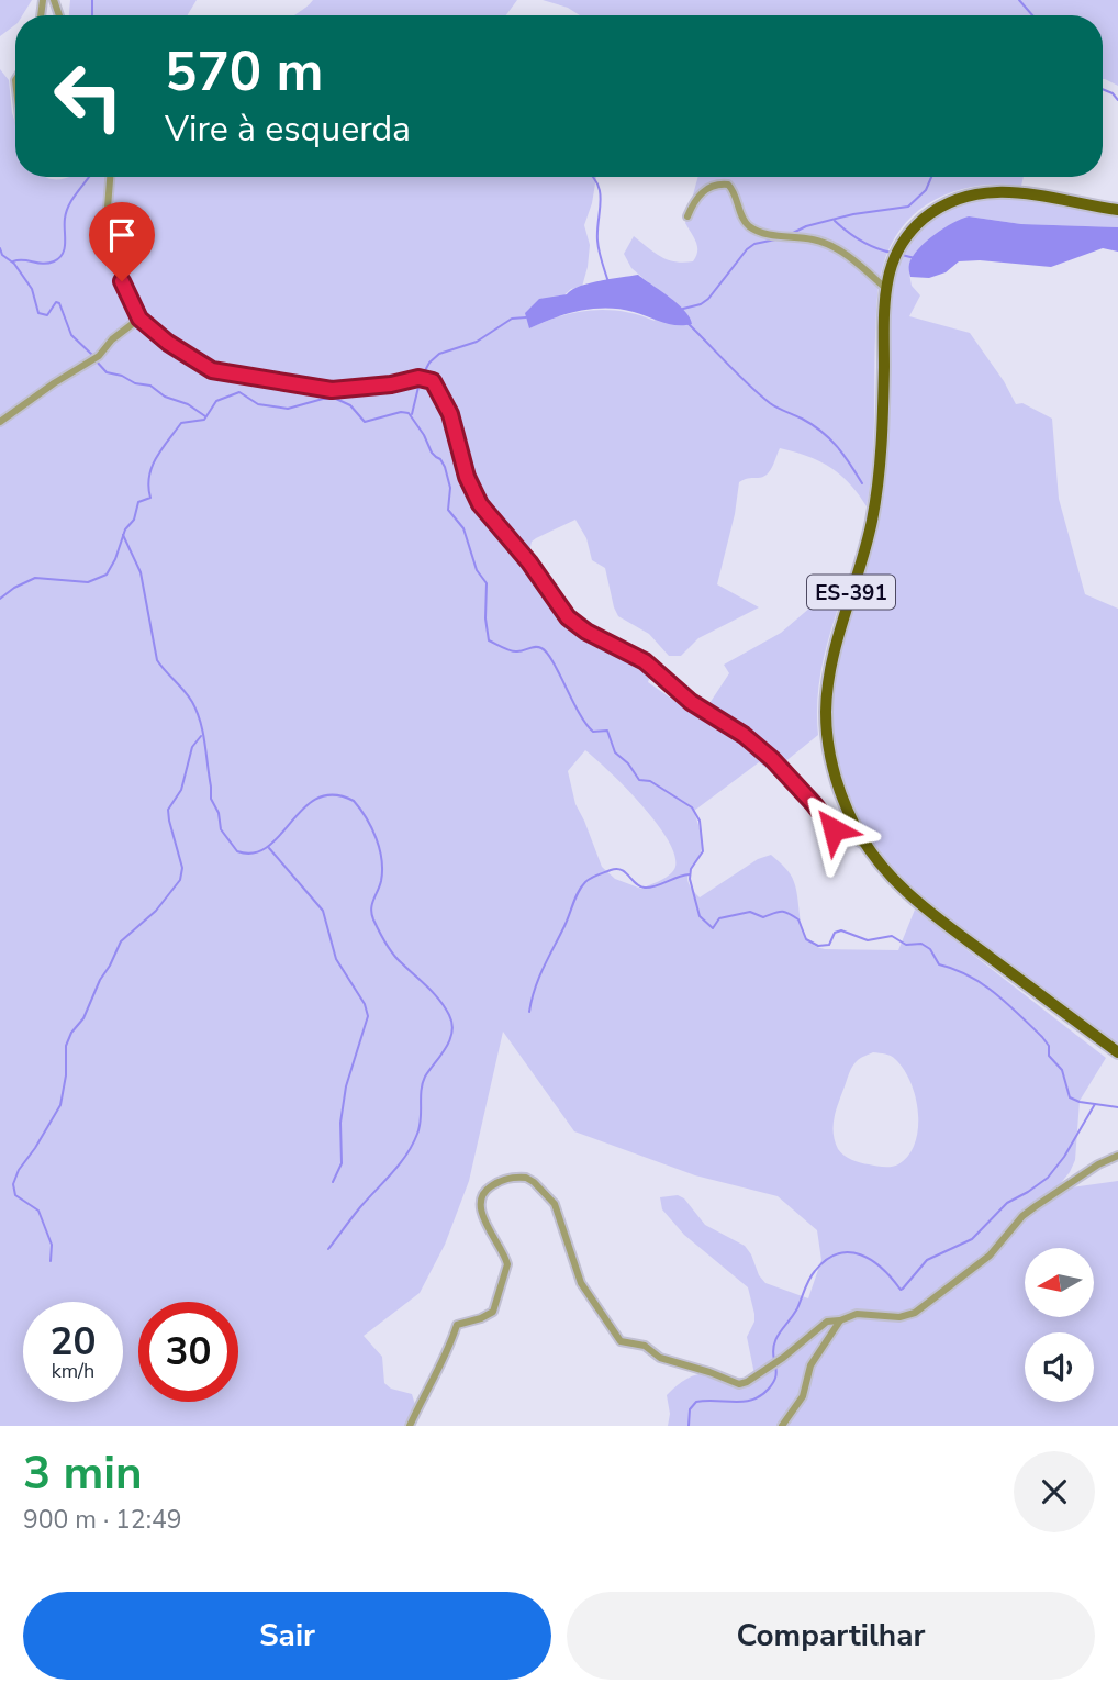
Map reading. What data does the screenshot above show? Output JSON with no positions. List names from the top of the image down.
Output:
{
  "streets": {
    "main road": ["ES-391"]
  },
  "north": "left",
  "page": {
    "turn": ["570 m", "Vire à esquerda"],
    "speed": "20 km/h",
    "limit": "30",
    "heading": ["3 min", "900 m · 12:49"],
    "buttons": ["Sair", "Compartilhar"]
  }
}
